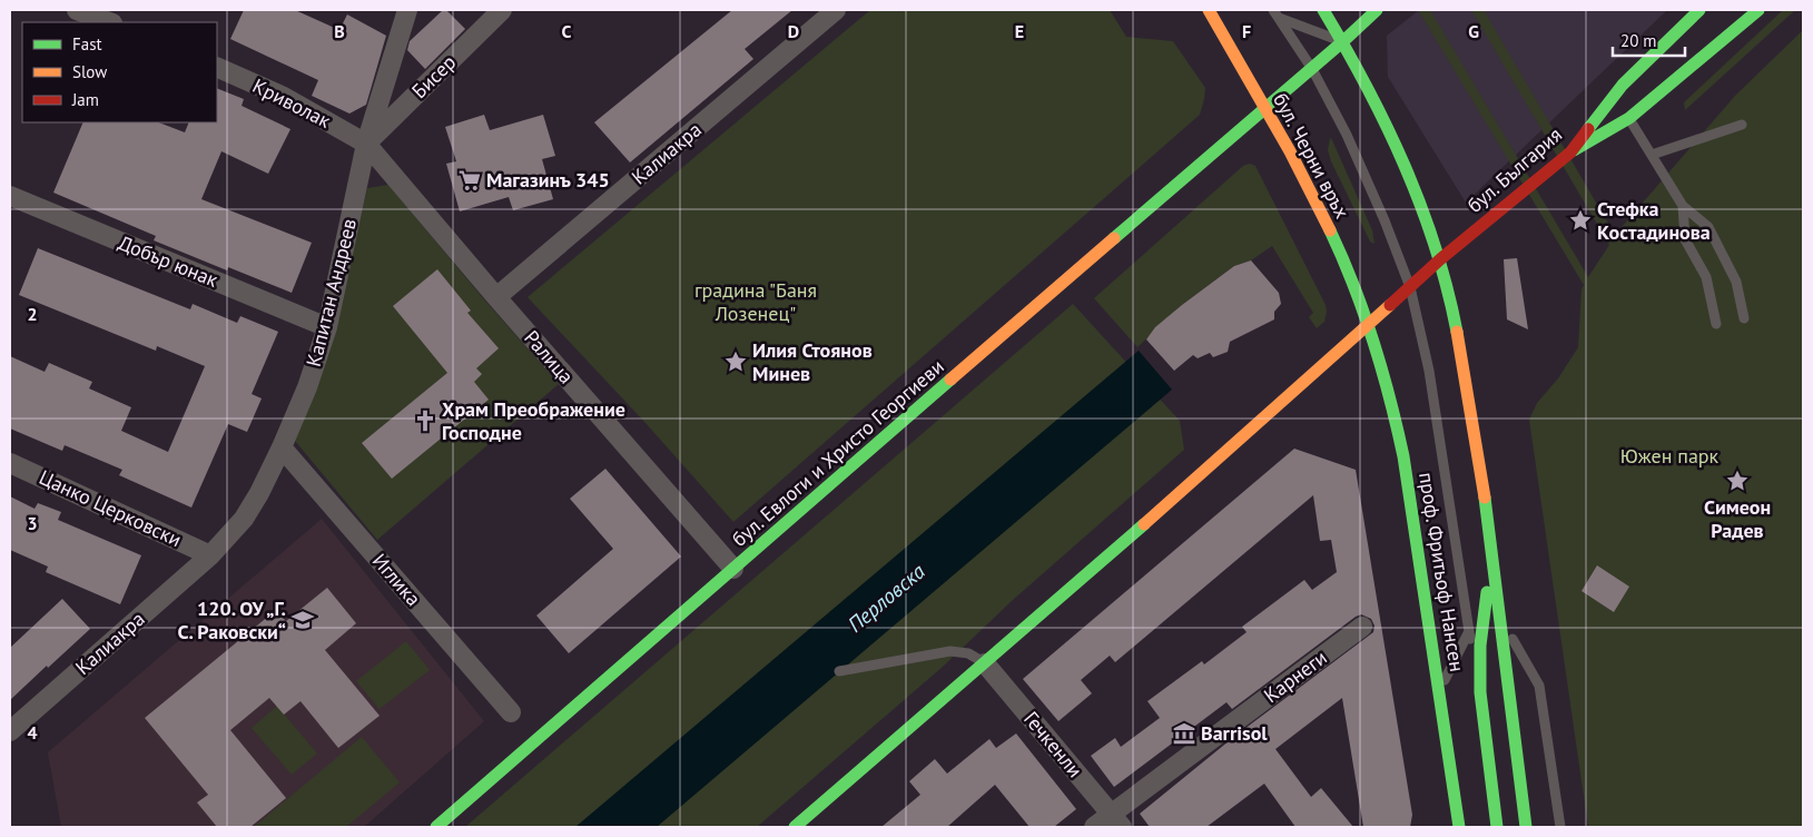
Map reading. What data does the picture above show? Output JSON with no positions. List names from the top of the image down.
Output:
{
  "streets": {
    "main road": [
      "бул. Черни връх",
      "бул. България",
      "бул. Евлоги и Христо Георгиеви",
      "проф. Фритьоф Нансен"
    ],
    "street": [
      "Бисер",
      "Криволак",
      "Калиакра",
      "Добър юнак",
      "Капитан Андреев",
      "Ралица",
      "Цанко Церковски",
      "Иглика",
      "Карнеги",
      "Гечкенли"
    ]
  },
  "crossings": [
    ["Бисер", "Криволак"],
    ["Бисер", "Капитан Андреев"],
    ["Бисер", "Ралица"],
    ["Криволак", "Капитан Андреев"],
    ["Криволак", "Ралица"],
    ["Калиакра", "Капитан Андреев"],
    ["Калиакра", "Ралица"],
    ["Калиакра", "Цанко Церковски"],
    ["бул. Черни връх", "бул. България"],
    ["бул. Черни връх", "бул. Евлоги и Христо Георгиеви"],
    ["бул. Черни връх", "проф. Фритьоф Нансен"],
    ["бул. България", "проф. Фритьоф Нансен"],
    ["Добър юнак", "Капитан Андреев"],
    ["Капитан Андреев", "Ралица"],
    ["Капитан Андреев", "Цанко Церковски"],
    ["Капитан Андреев", "Иглика"],
    ["Ралица", "бул. Евлоги и Христо Георгиеви"],
    ["Карнеги", "Гечкенли"]
  ],
  "water": ["Перловска"],
  "parks": ["градина \"Баня Лозенец\"", "Южен парк"],
  "places": {
    "supermarket": ["Магазинъ 345"],
    "place": ["Стефка Костадинова", "Илия Стоянов Минев", "Симеон Радев"],
    "church": ["Храм Преображение Господне"],
    "school or university": ["120. ОУ „Г. С. Раковски“"],
    "museum": ["Barrisol"]
  },
  "legend": ["Fast", "Slow", "Jam"],
  "scale_bar": "20 m",
  "grid": {
    "columns": [
      "B",
      "C",
      "D",
      "E",
      "F",
      "G"
    ],
    "rows": ["2", "3", "4"]
  }
}
